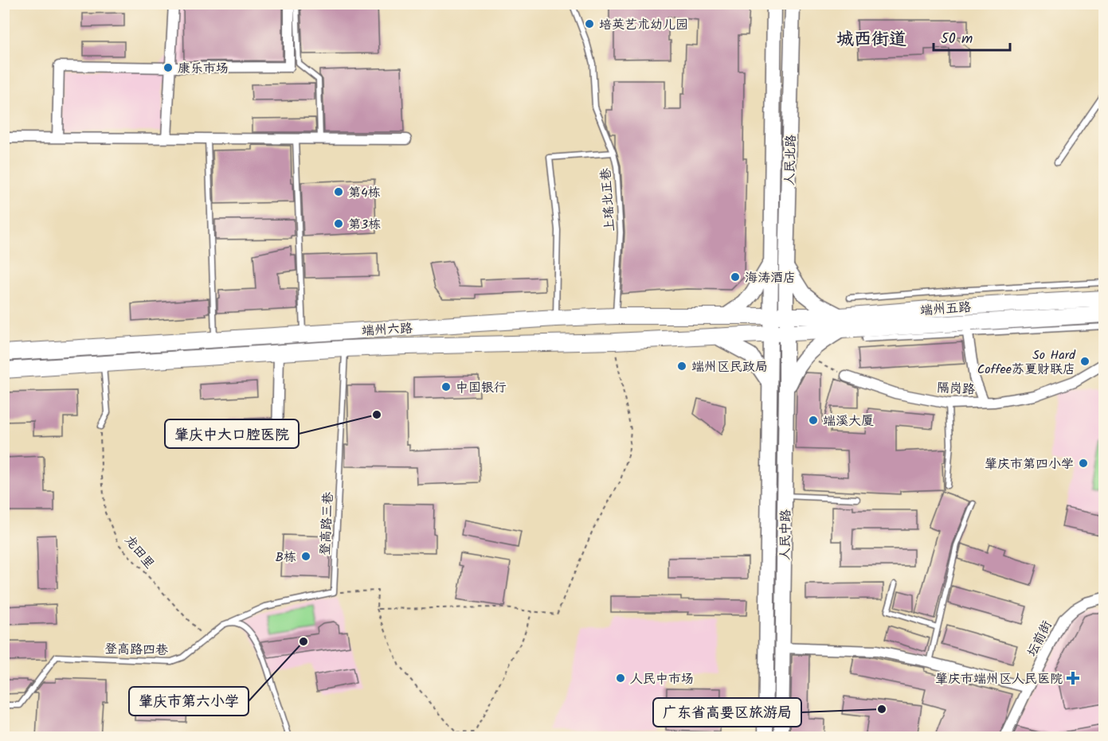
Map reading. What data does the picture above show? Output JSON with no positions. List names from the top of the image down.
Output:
{
  "streets": {
    "main road": [
      "人民北路",
      "端州五路",
      "端州六路",
      "人民中路"
    ],
    "street": ["隔岗路", "坛前街"],
    "lane": ["上瑶北正巷", "登高路三巷", "登高路四巷"],
    "path": ["龙田里"]
  },
  "crossings": [
    ["人民北路", "端州五路"],
    ["人民北路", "端州六路"],
    ["人民北路", "人民中路"],
    ["上瑶北正巷", "端州六路"],
    ["端州五路", "端州六路"],
    ["端州五路", "人民中路"],
    ["端州六路", "登高路三巷"],
    ["端州六路", "人民中路"],
    ["龙田里", "登高路四巷"]
  ],
  "districts": ["城西街道"],
  "places": {
    "other": [
      "培英艺术幼儿园",
      "康乐市场",
      "第4栋",
      "第3栋",
      "海涛酒店",
      "So Hard Coffee苏夏财联店",
      "端州区民政局",
      "中国银行",
      "肇庆中大口腔医院",
      "端溪大厦",
      "肇庆市第四小学",
      "B栋",
      "肇庆市第六小学",
      "人民中市场",
      "广东省高要区旅游局"
    ],
    "health": ["肇庆市端州区人民医院"]
  },
  "scale_bar": "50 m"
}
